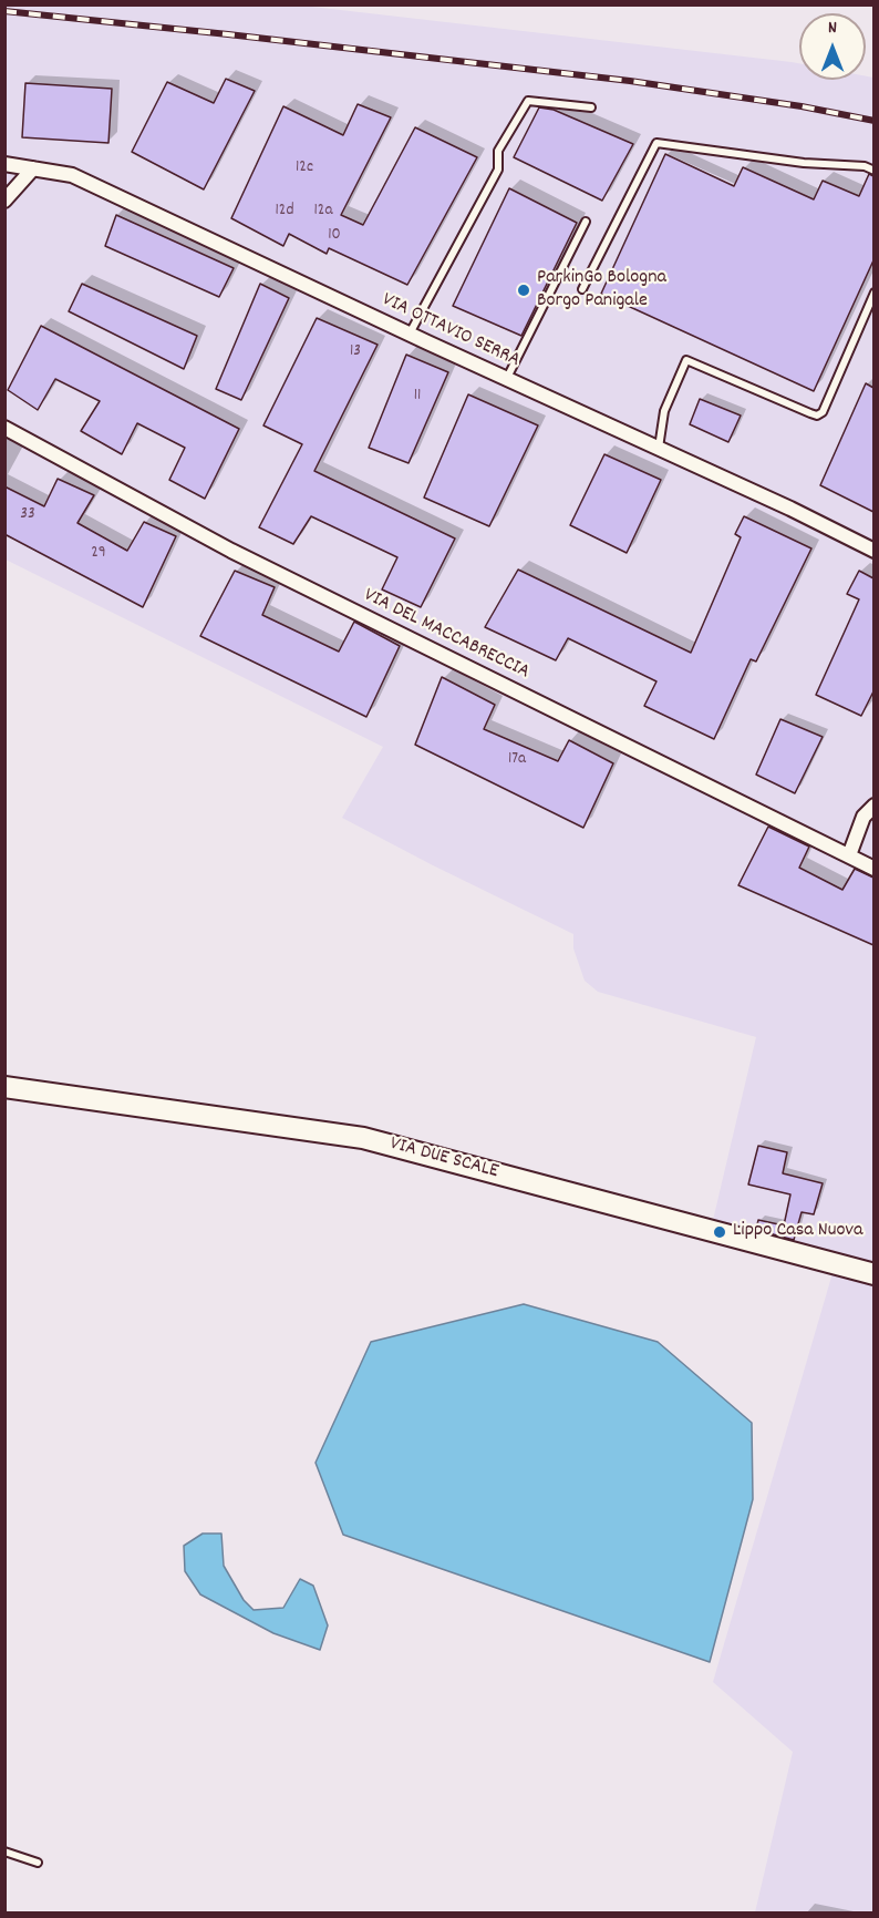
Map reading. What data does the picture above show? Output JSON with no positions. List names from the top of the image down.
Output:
{
  "streets": {
    "street": ["VIA OTTAVIO SERRA", "VIA DEL MACCABRECCIA", "VIA DUE SCALE"]
  },
  "places": ["ParkinGo Bologna Borgo Panigale", "Lippo Casa Nuova"],
  "house_numbers": [
    "12c",
    "12d",
    "12a",
    "10",
    "13",
    "11",
    "33",
    "29",
    "17a"
  ],
  "north": "top"
}
